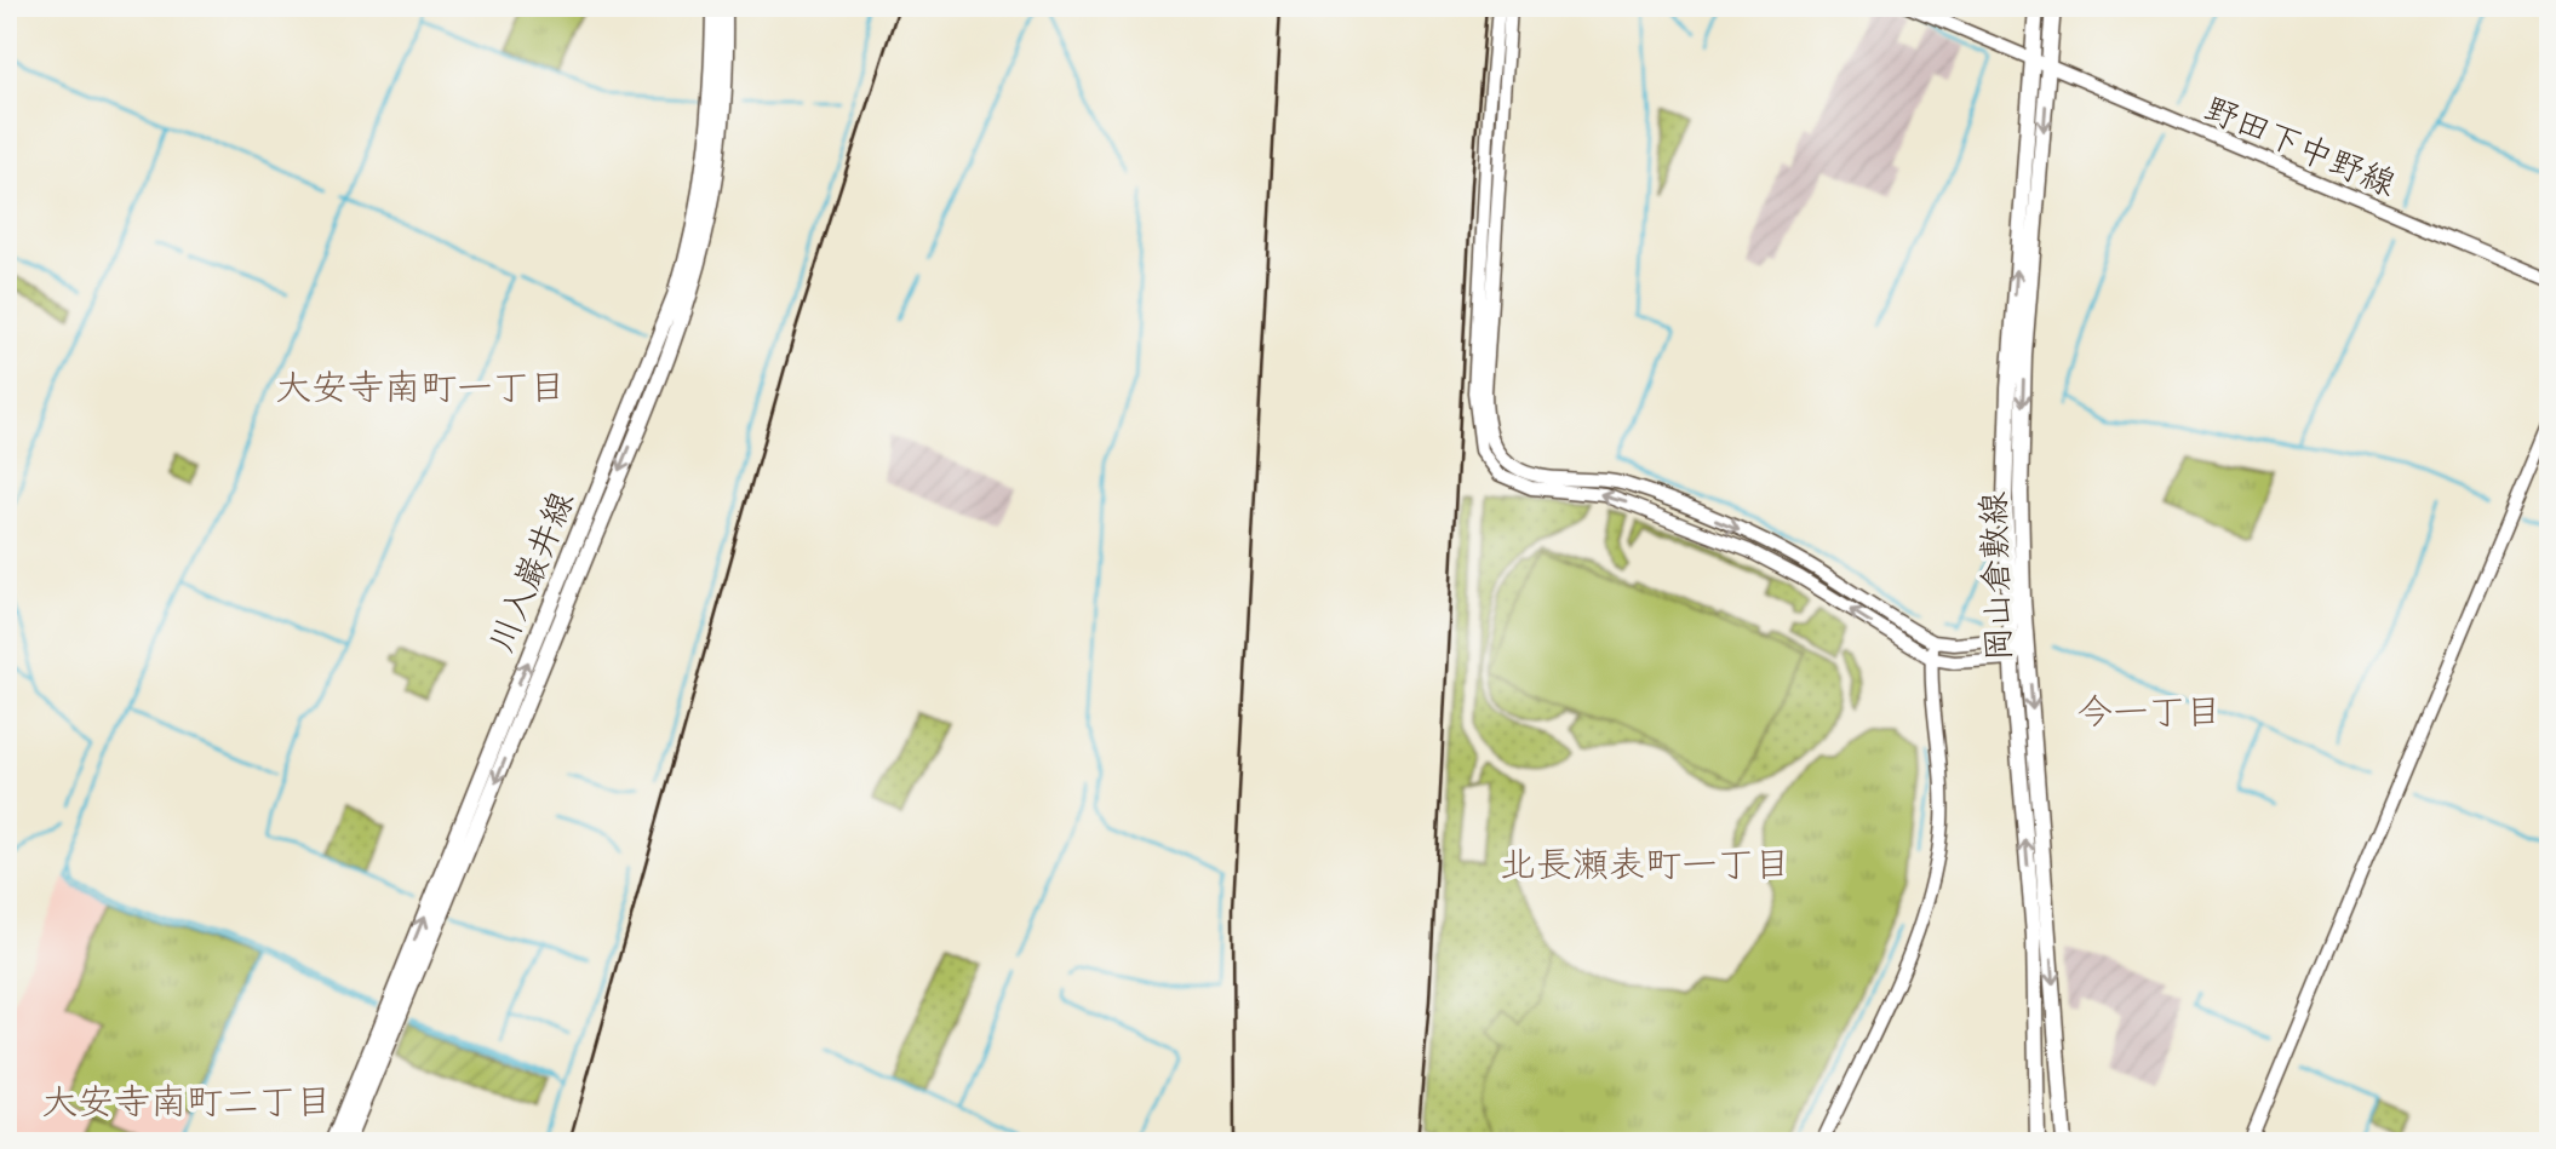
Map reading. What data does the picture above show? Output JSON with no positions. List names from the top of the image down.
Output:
{
  "streets": {
    "main road": ["川入巌井線", "岡山倉敷線"],
    "street": ["野田下中野線"]
  },
  "crossings": [
    ["野田下中野線", "岡山倉敷線"]
  ],
  "districts": [
    "大安寺南町一丁目",
    "今一丁目",
    "北長瀬表町一丁目",
    "大安寺南町二丁目"
  ]
}
